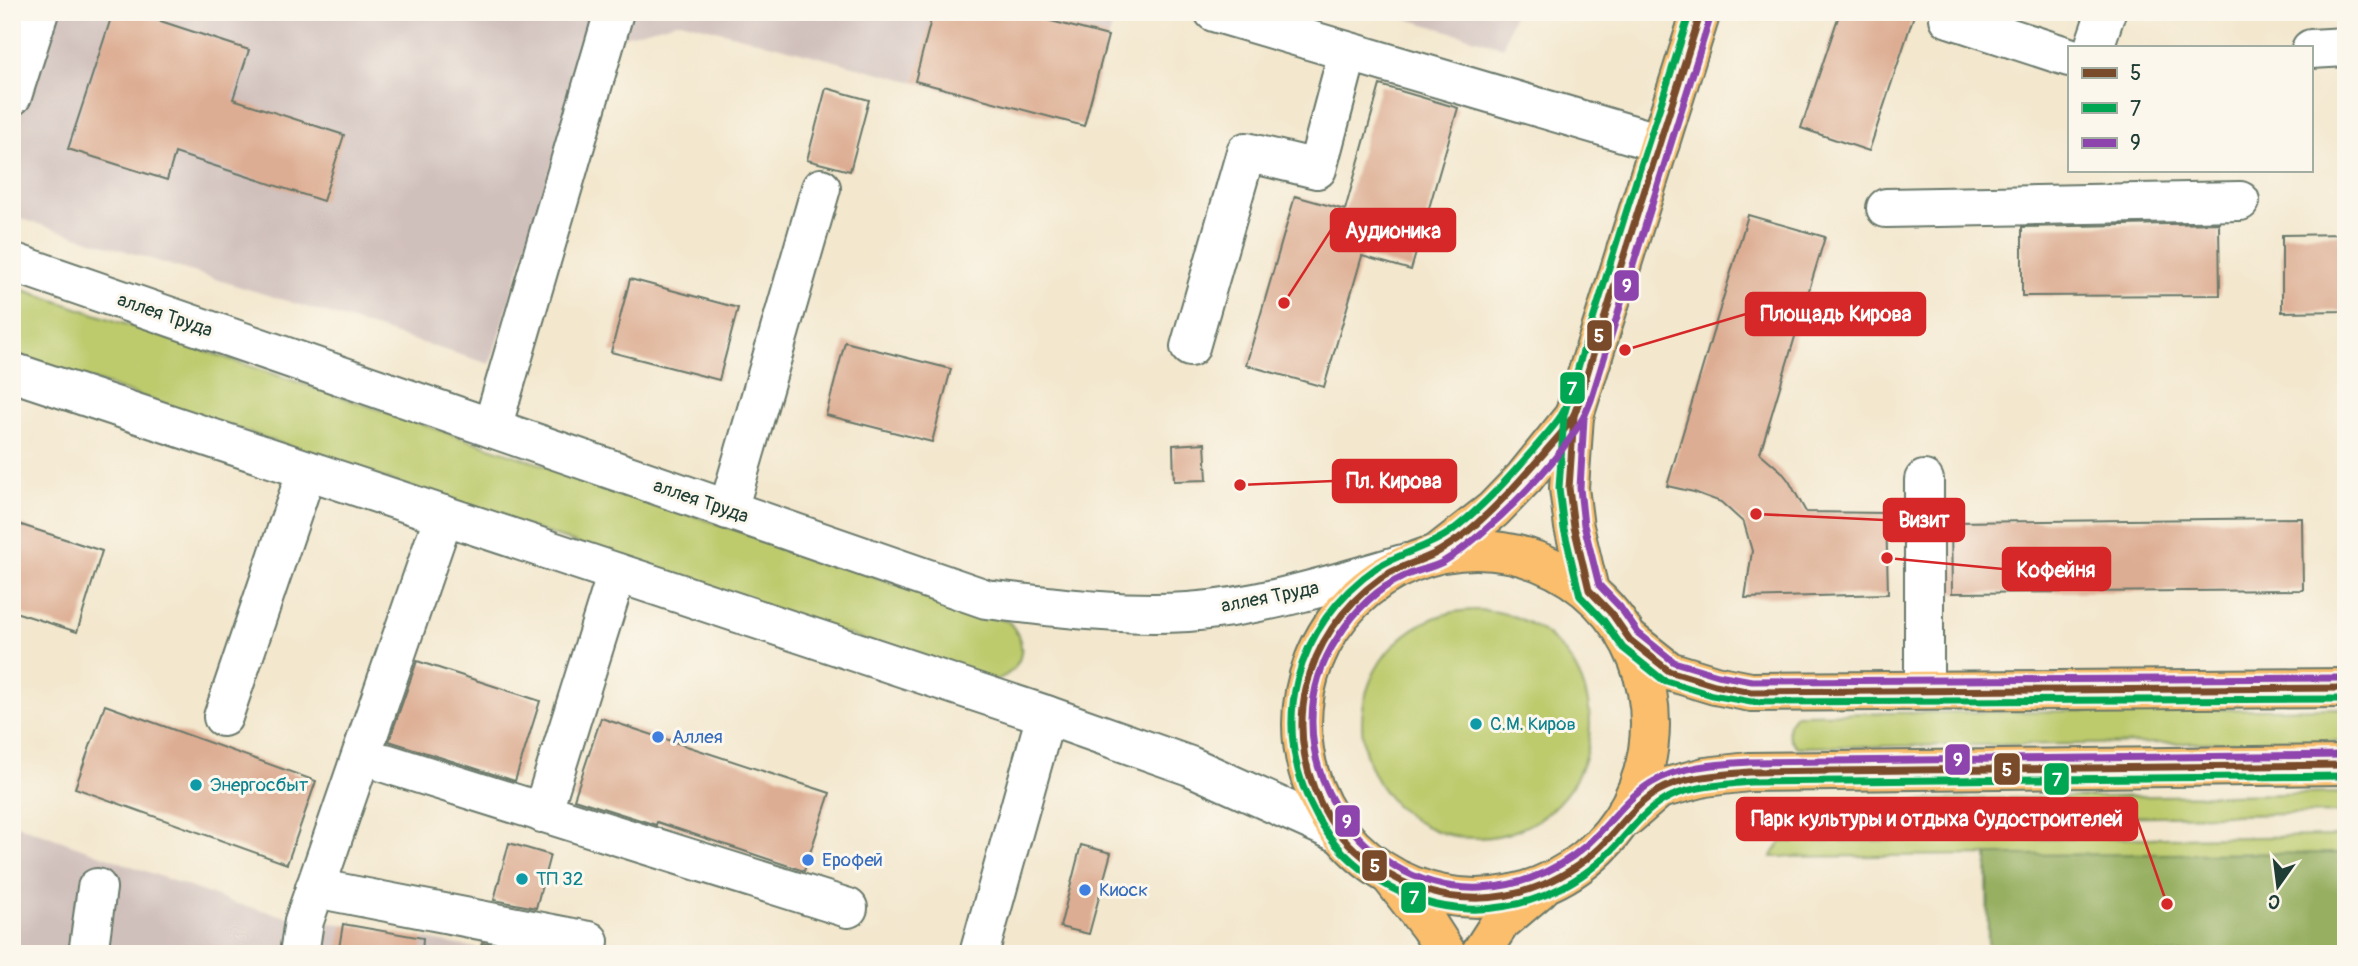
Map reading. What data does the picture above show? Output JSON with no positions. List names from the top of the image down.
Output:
{
  "streets": {
    "street": ["аллея Труда"]
  },
  "places": [
    "Аудионика",
    "Площадь Кирова",
    "Пл. Кирова",
    "Визит",
    "Кофейня",
    "С.М. Киров",
    "Аллея",
    "Энергосбыт",
    "Ерофей",
    "ТП 32",
    "Киоск",
    "Парк культуры и отдыха Судостроителей"
  ],
  "lines": ["transit line 5", "transit line 7", "transit line 9"],
  "legend": ["5", "7", "9"],
  "north": "bottom"
}
